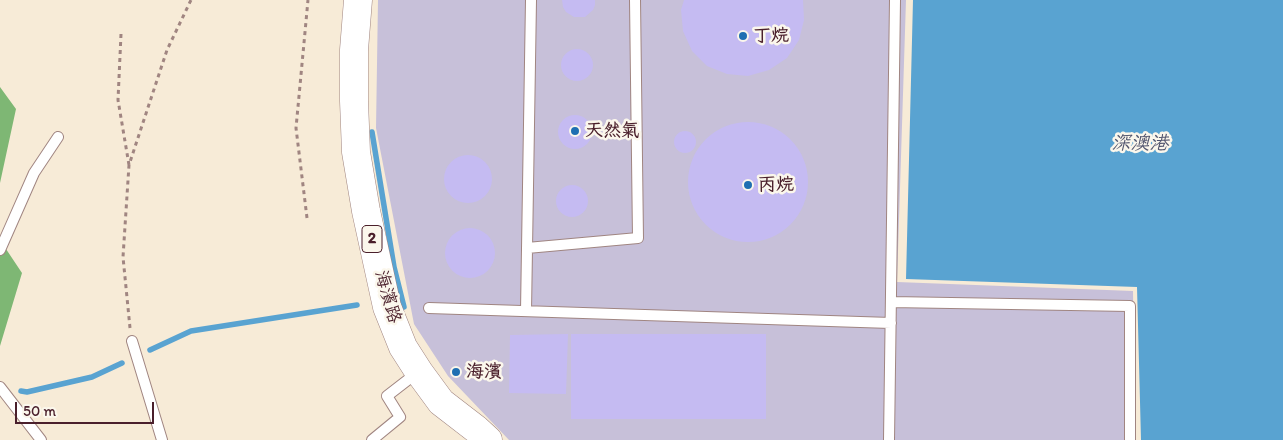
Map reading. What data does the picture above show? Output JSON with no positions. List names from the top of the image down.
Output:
{
  "streets": {
    "main road": ["2", "海濱路"]
  },
  "water": ["深澳港"],
  "places": [
    "丁烷",
    "天然氣",
    "丙烷",
    "海濱"
  ],
  "scale_bar": "50 m"
}
